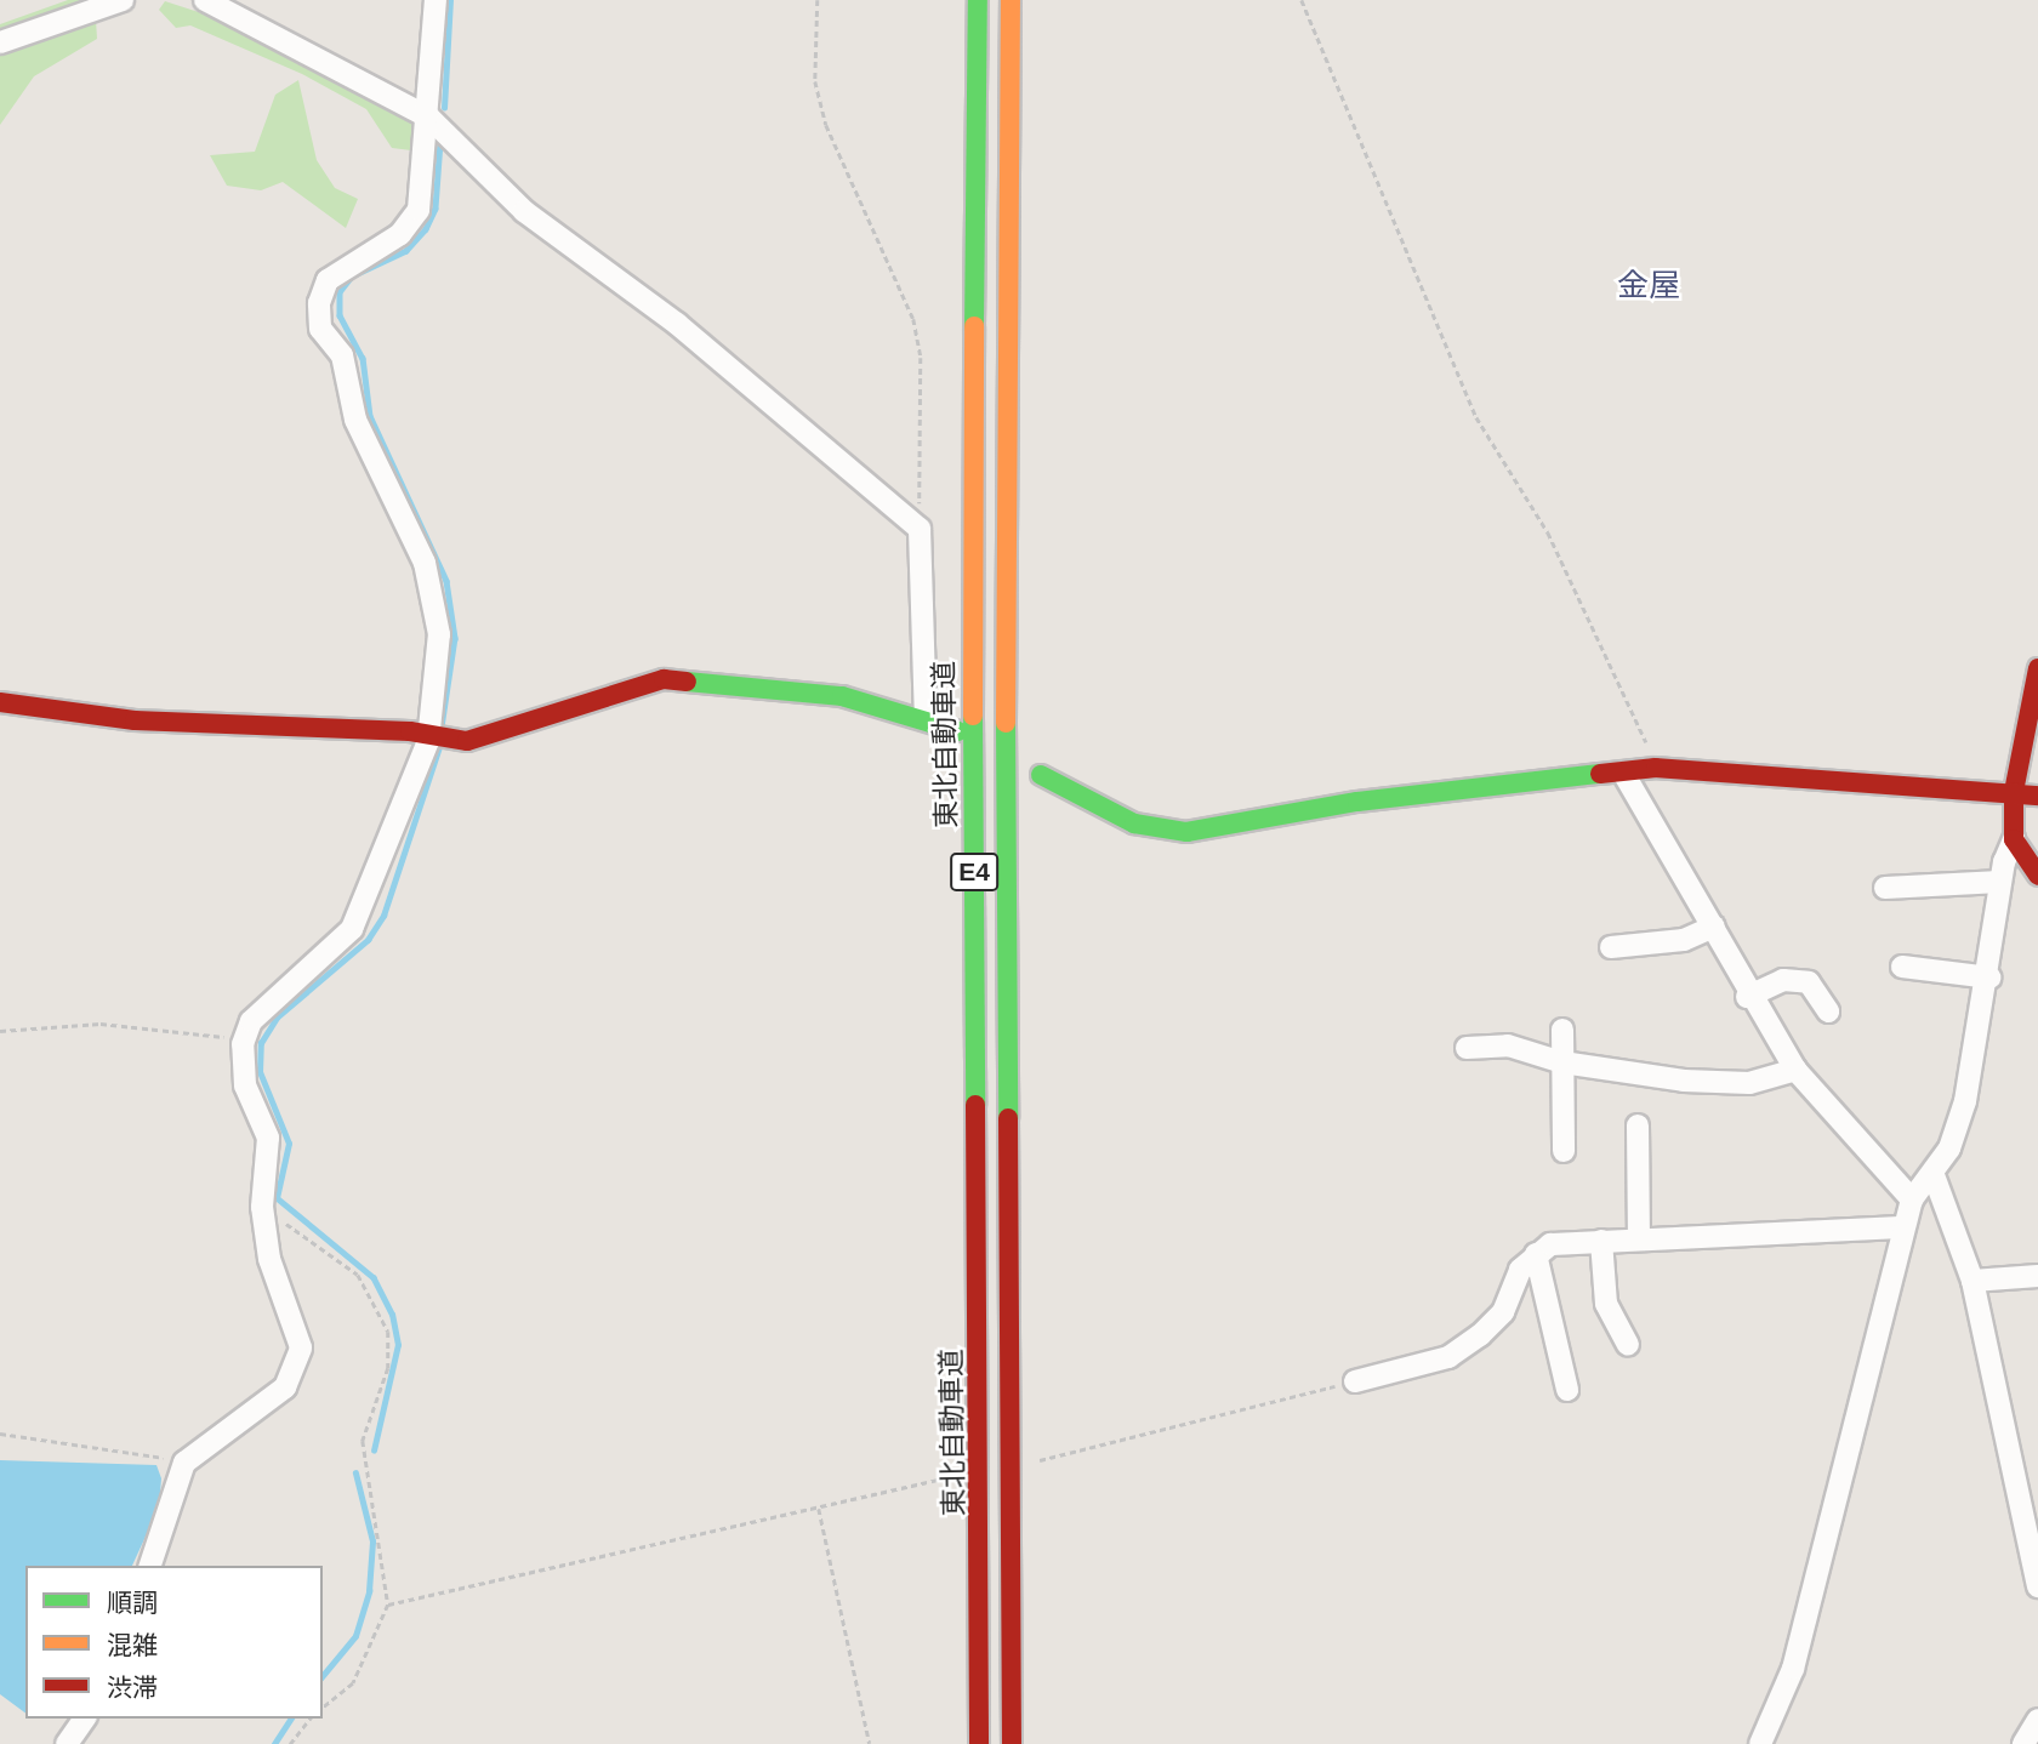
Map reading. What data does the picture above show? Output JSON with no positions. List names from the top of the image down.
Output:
{
  "streets": {
    "main road": ["東北自動車道", "E4"]
  },
  "districts": ["金屋"],
  "legend": ["順調", "混雑", "渋滞"]
}
